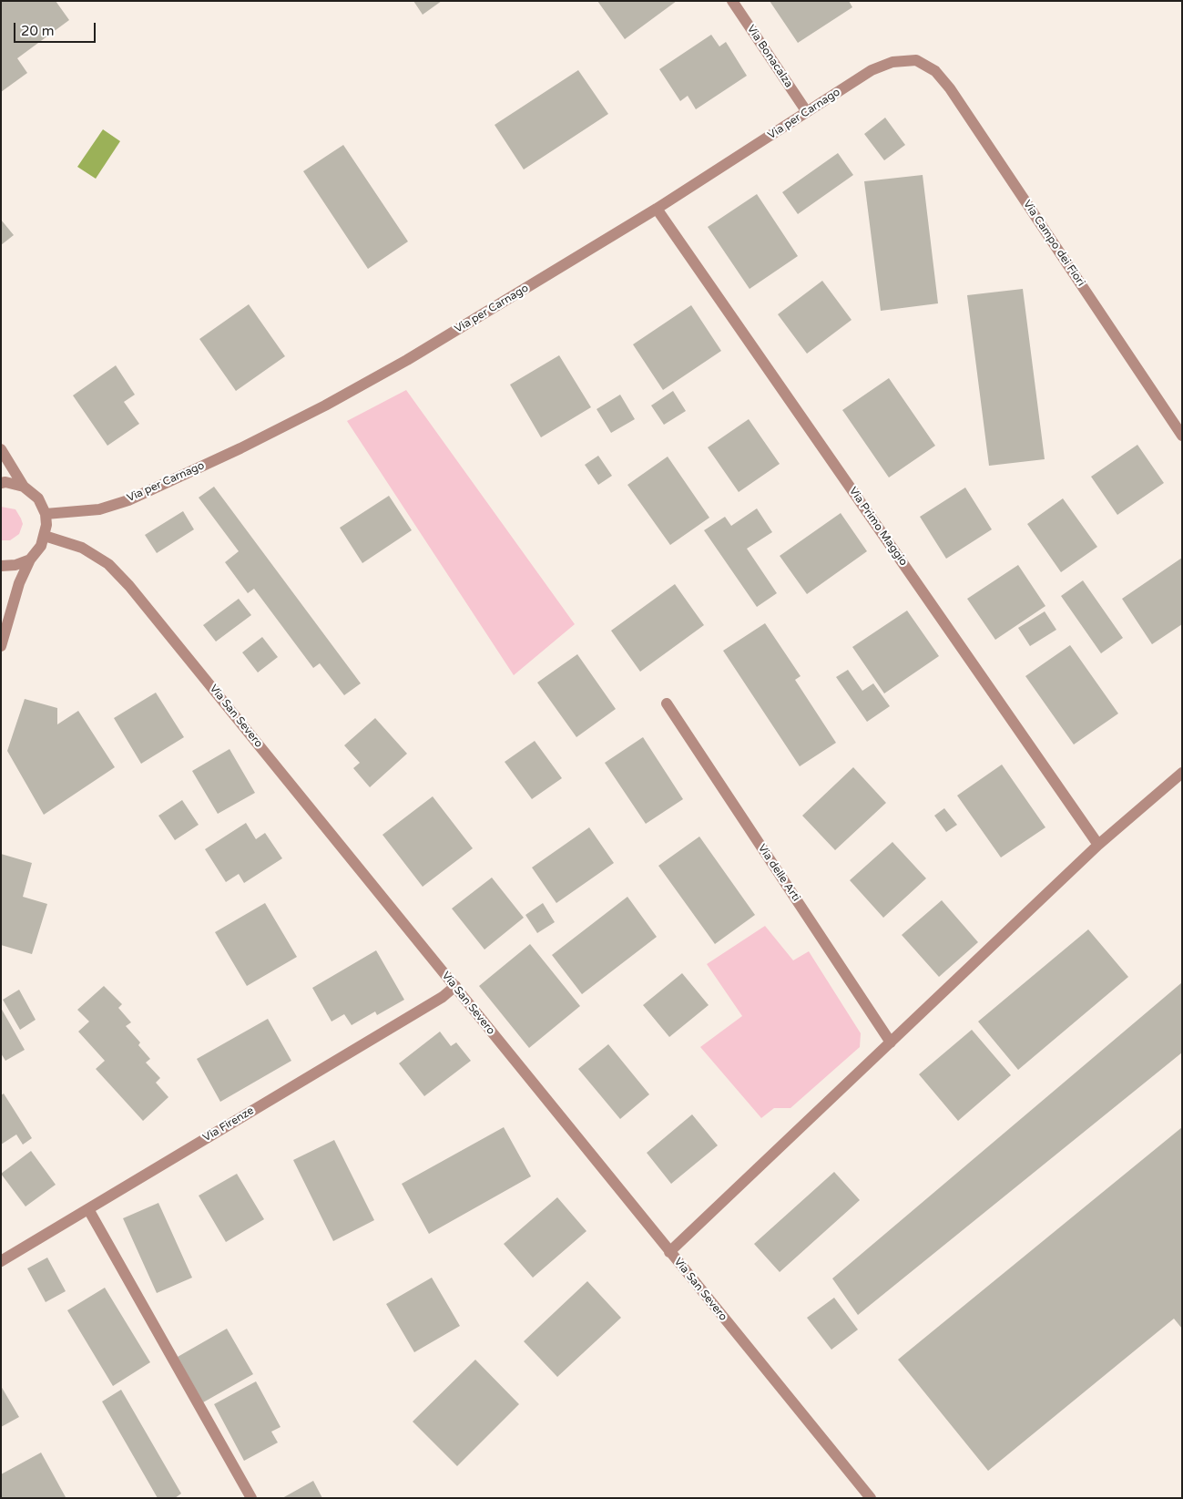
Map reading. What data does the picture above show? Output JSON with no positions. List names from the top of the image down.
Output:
{
  "streets": {
    "street": [
      "Via Bonacalza",
      "Via per Carnago",
      "Via Campo dei Fiori",
      "Via Primo Maggio",
      "Via San Severo",
      "Via delle Arti",
      "Via Firenze"
    ]
  },
  "crossings": [
    ["Via Bonacalza", "Via per Carnago"],
    ["Via per Carnago", "Via Campo dei Fiori"],
    ["Via per Carnago", "Via Primo Maggio"],
    ["Via San Severo", "Via Firenze"]
  ],
  "scale_bar": "20 m"
}
